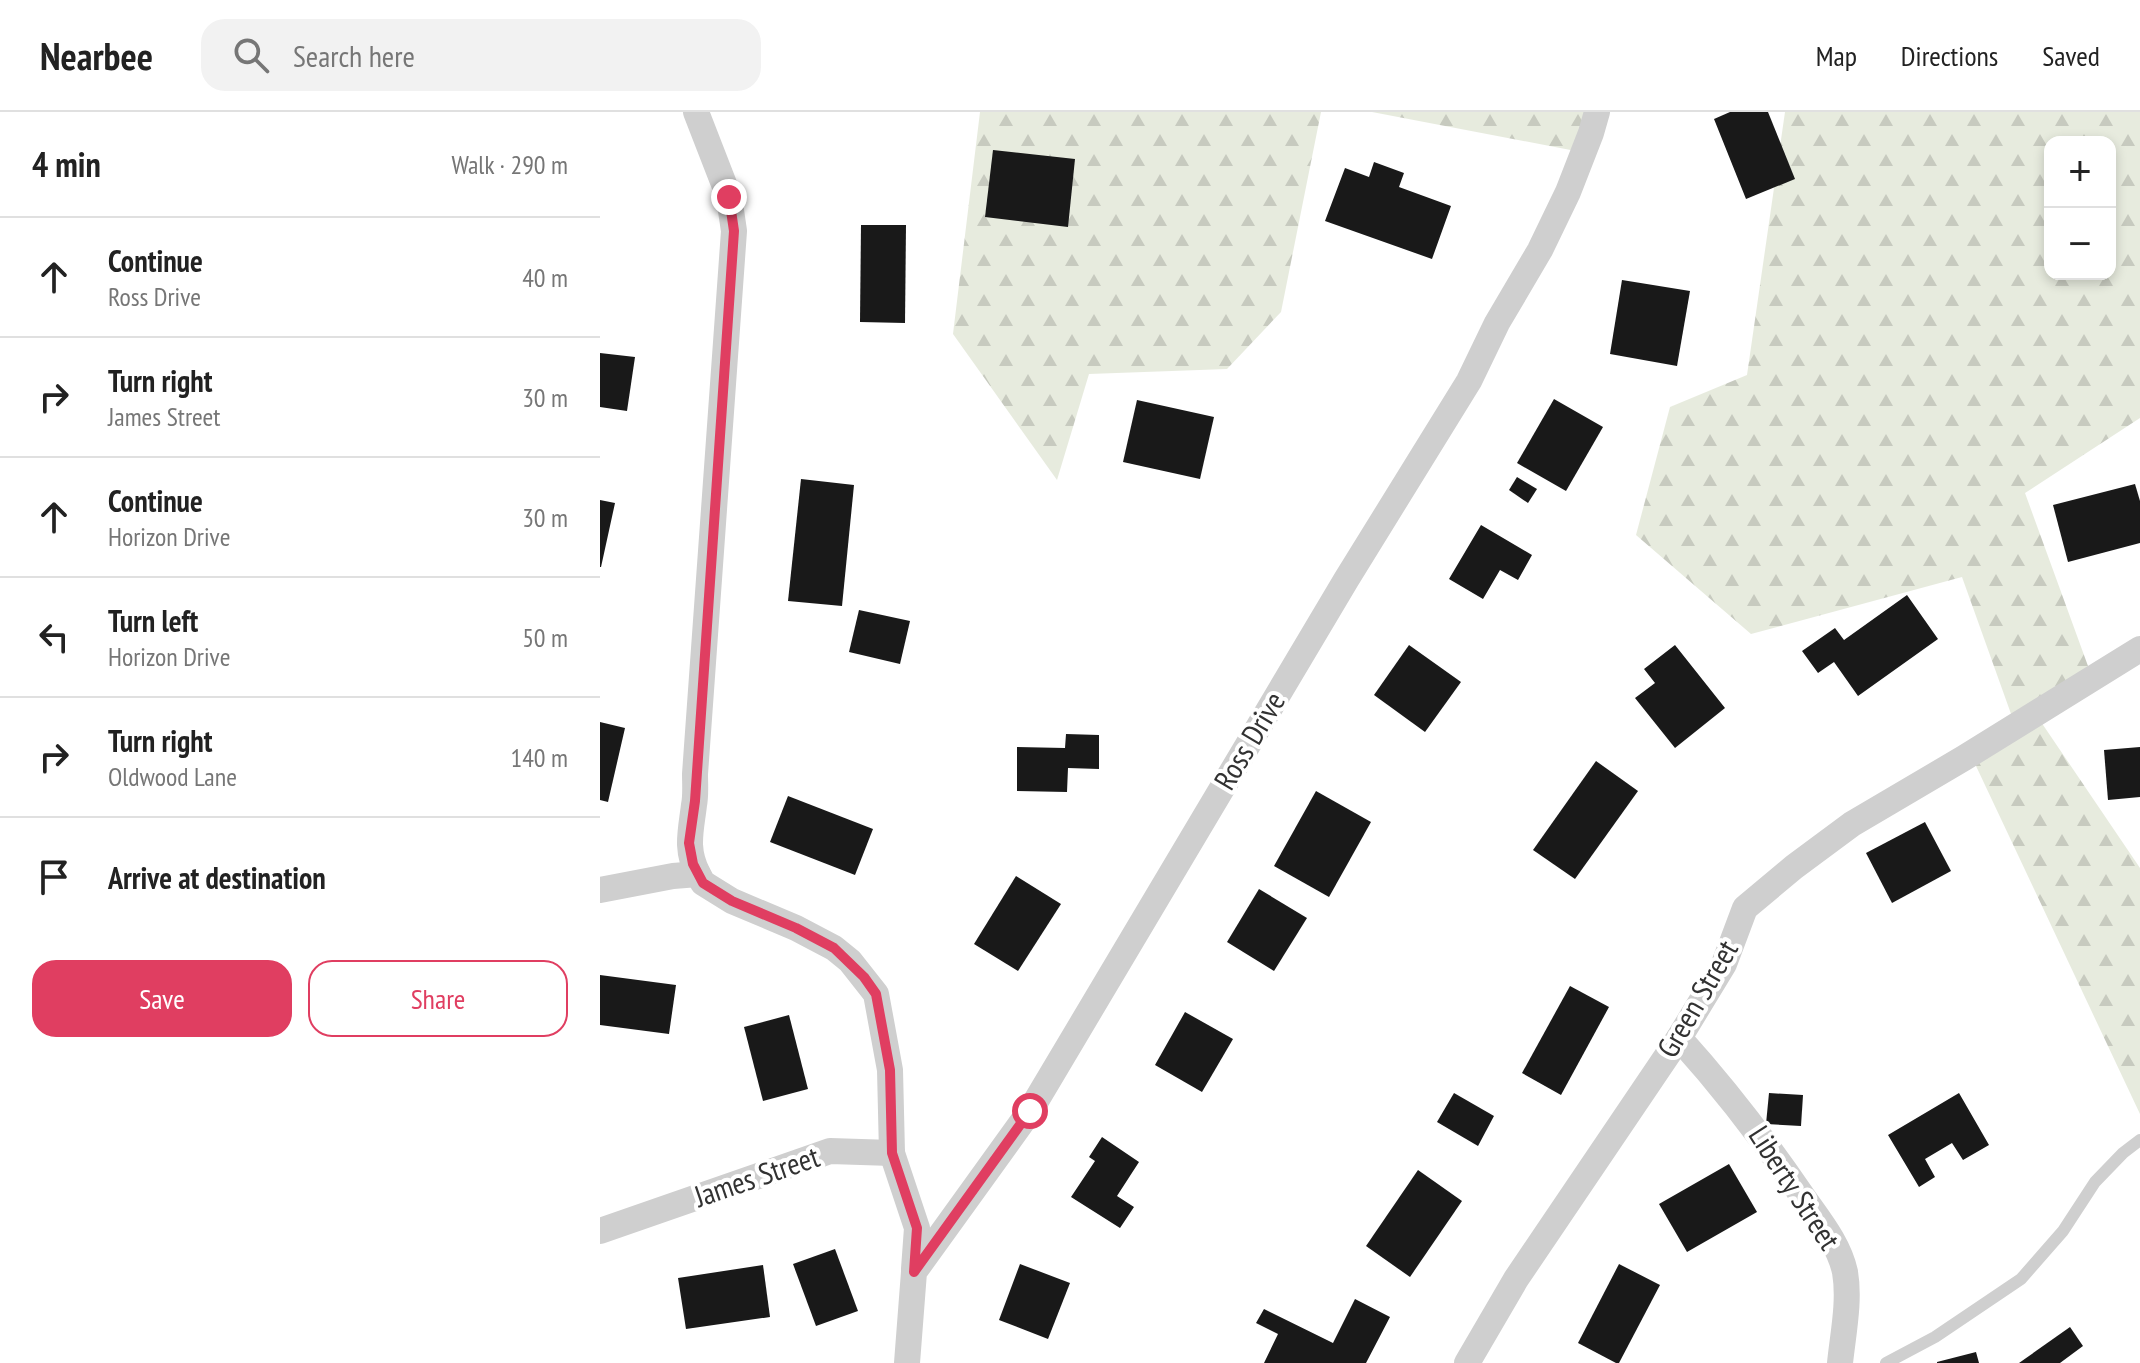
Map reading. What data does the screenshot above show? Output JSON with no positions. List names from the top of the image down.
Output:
{
  "streets": {
    "street": [
      "Ross Drive",
      "Green Street",
      "James Street",
      "Liberty Street"
    ]
  },
  "crossings": [
    ["Green Street", "Liberty Street"]
  ],
  "page": {
    "header": "Nearbee",
    "search": "Search here",
    "nav": ["Map", "Directions", "Saved"],
    "heading": ["4 min", "Walk · 290 m"],
    "map_buttons": ["+", "−"],
    "list": [
      ["Continue", "Ross Drive", "40 m"],
      ["Turn right", "James Street", "30 m"],
      ["Continue", "Horizon Drive", "30 m"],
      ["Turn left", "Horizon Drive", "50 m"],
      ["Turn right", "Oldwood Lane", "140 m"],
      "Arrive at destination"
    ],
    "buttons": ["Save", "Share"]
  }
}
